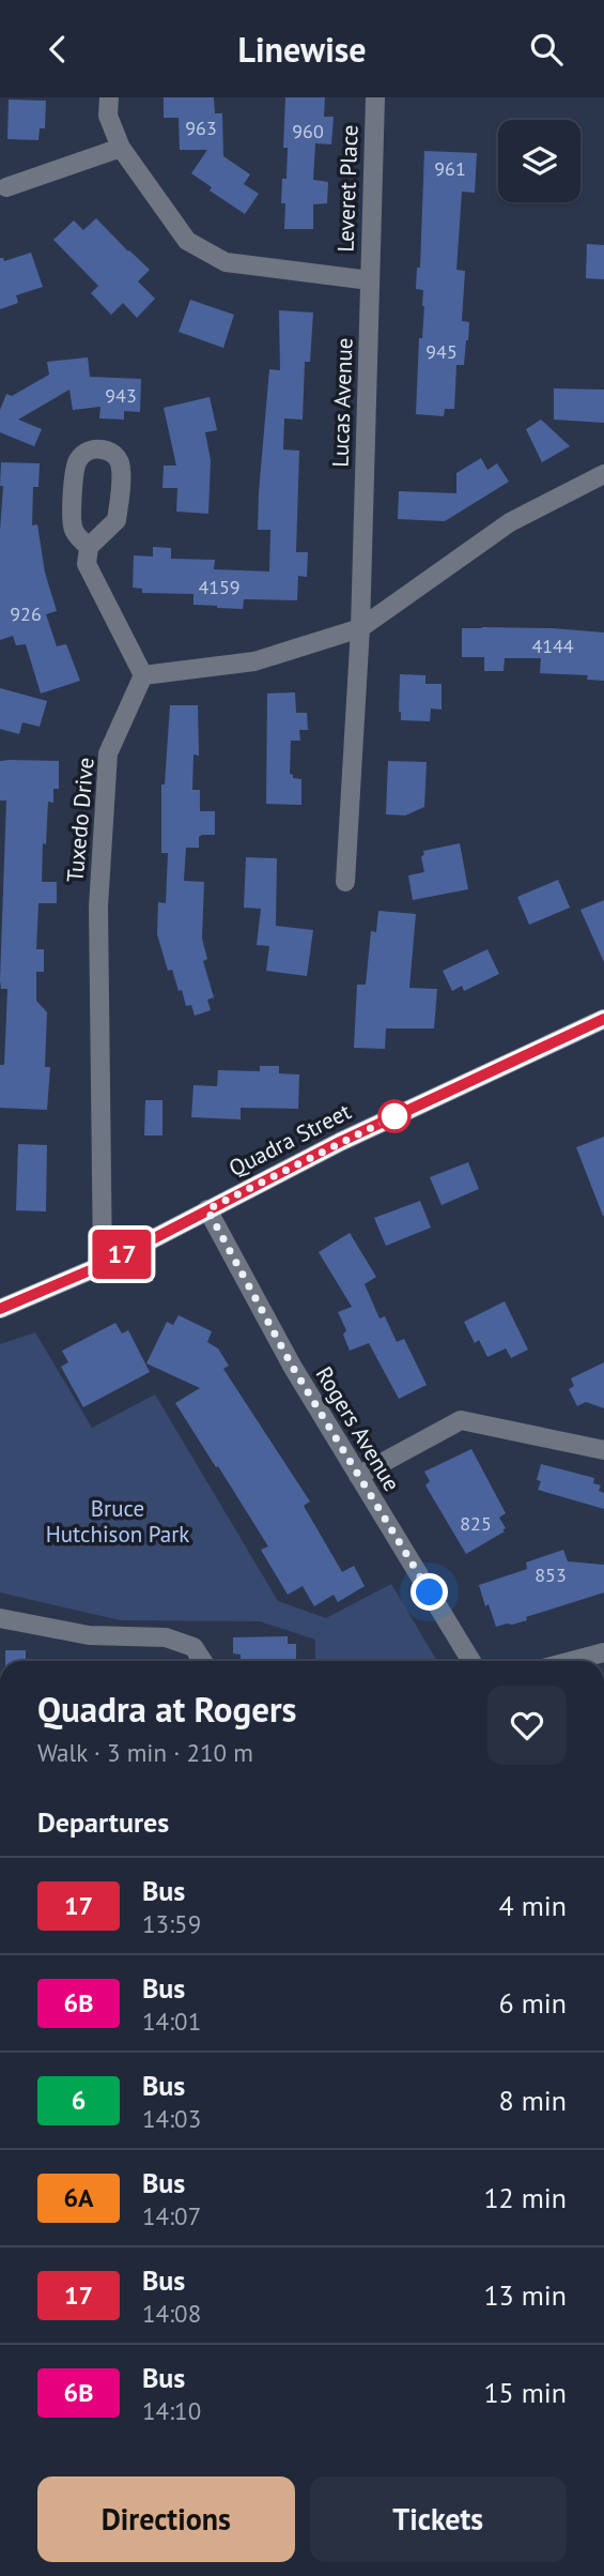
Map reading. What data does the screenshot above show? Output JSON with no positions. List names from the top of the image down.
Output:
{
  "streets": {
    "main road": ["Quadra Street"],
    "street": [
      "Leveret Place",
      "Lucas Avenue",
      "Tuxedo Drive",
      "Rogers Avenue"
    ]
  },
  "crossings": [
    ["Leveret Place", "Lucas Avenue"],
    ["Tuxedo Drive", "Quadra Street"],
    ["Quadra Street", "Rogers Avenue"]
  ],
  "parks": ["Bruce Hutchison Park"],
  "lines": ["bus line 17"],
  "house_numbers": [
    "963",
    "960",
    "961",
    "945",
    "943",
    "4159",
    "926",
    "4144",
    "825",
    "853"
  ],
  "page": {
    "header": "Linewise",
    "on_map": "17",
    "heading": [
      ["Quadra at Rogers", "Walk · 3 min · 210 m"],
      "Departures"
    ],
    "list": [
      {
        "mark": "17",
        "name": "Bus",
        "note": "13:59",
        "value": "4 min"
      },
      {
        "mark": "6B",
        "name": "Bus",
        "note": "14:01",
        "value": "6 min"
      },
      {
        "mark": "6",
        "name": "Bus",
        "note": "14:03",
        "value": "8 min"
      },
      {
        "mark": "6A",
        "name": "Bus",
        "note": "14:07",
        "value": "12 min"
      },
      {
        "mark": "17",
        "name": "Bus",
        "note": "14:08",
        "value": "13 min"
      },
      {
        "mark": "6B",
        "name": "Bus",
        "note": "14:10",
        "value": "15 min"
      }
    ],
    "buttons": ["Directions", "Tickets"]
  }
}
